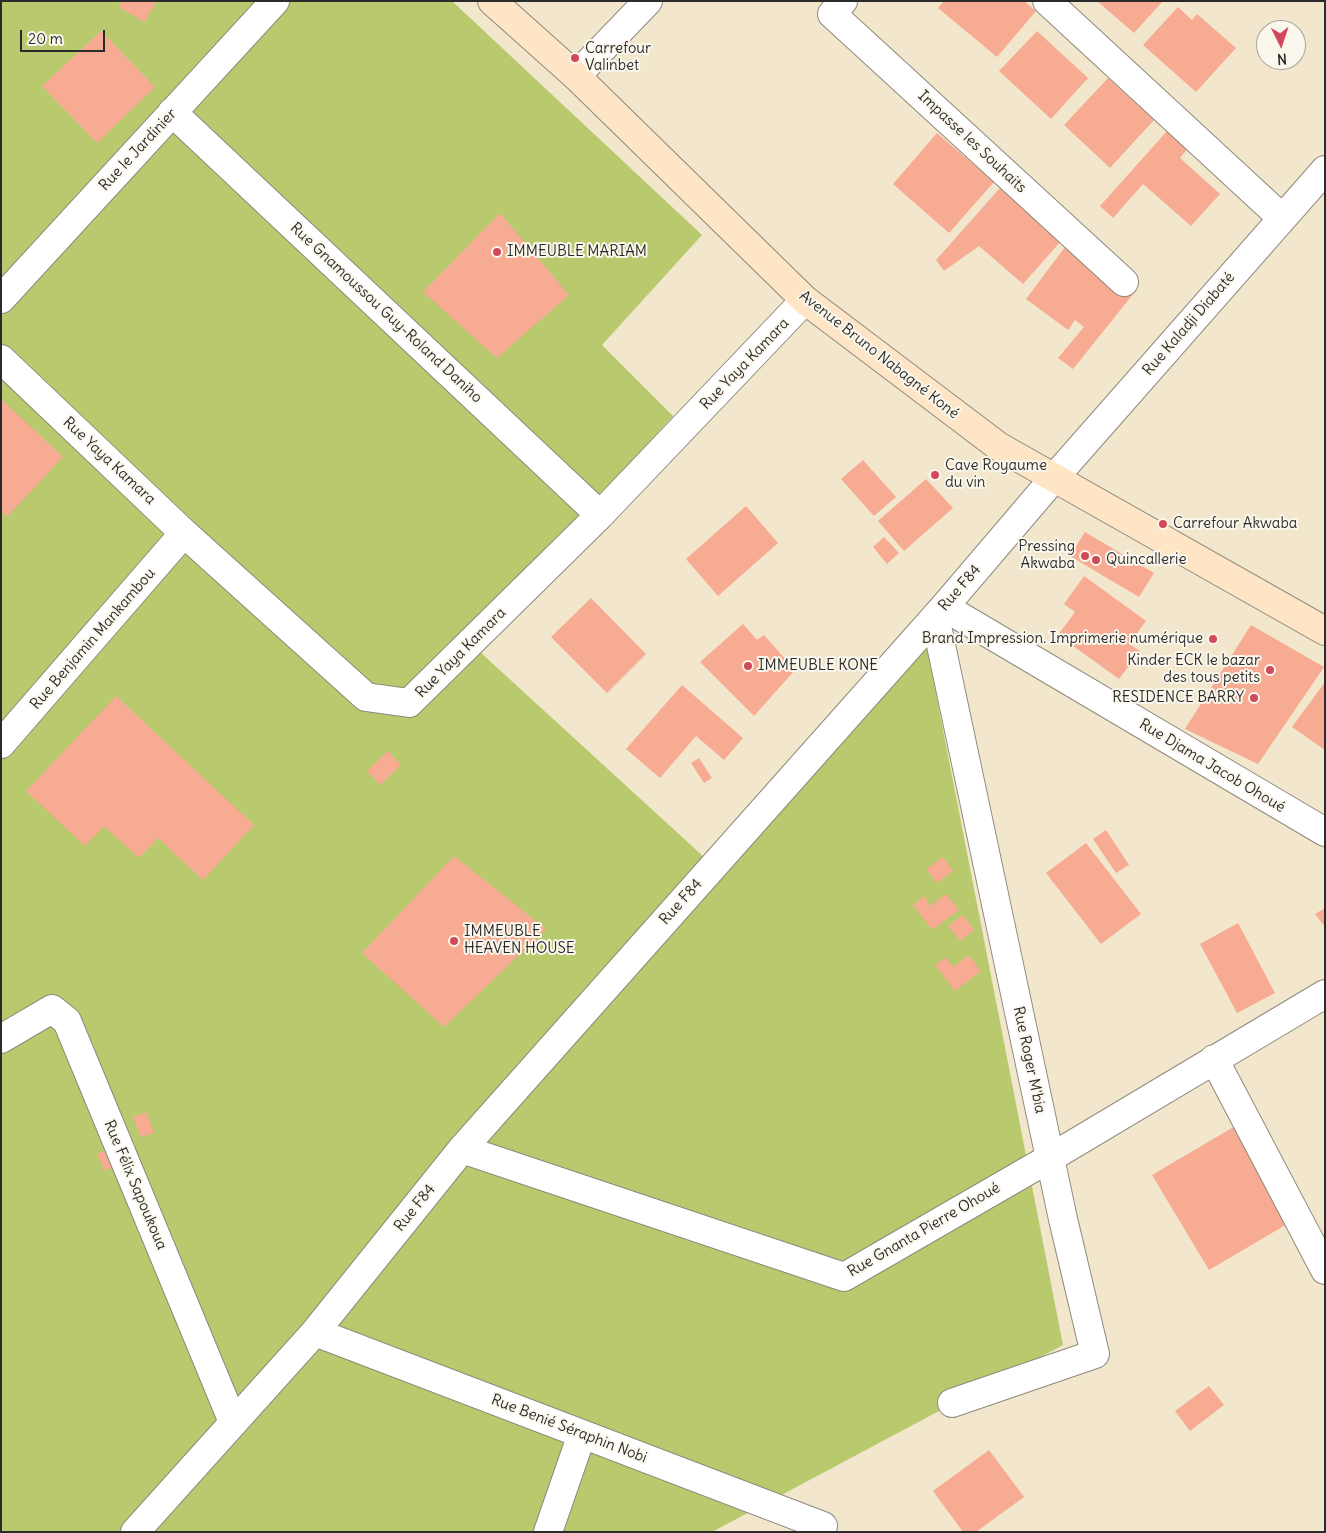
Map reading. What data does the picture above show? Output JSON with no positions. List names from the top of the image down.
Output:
{
  "streets": {
    "street": [
      "Impasse les Souhaits",
      "Rue le Jardinier",
      "Rue Gnamoussou Guy-Roland Daniho",
      "Rue Kaladji Diabaté",
      "Avenue Bruno Nabagné Koné",
      "Rue Yaya Kamara",
      "Rue F84",
      "Rue Benjamin Mankambou",
      "Rue Djama Jacob Ohoué",
      "Rue Roger M'bia",
      "Rue Félix Sapoukoua",
      "Rue Gnanta Pierre Ohoué",
      "Rue Benié Séraphin Nobi"
    ]
  },
  "crossings": [
    ["Rue le Jardinier", "Rue Gnamoussou Guy-Roland Daniho"],
    ["Rue Gnamoussou Guy-Roland Daniho", "Rue Yaya Kamara"],
    ["Rue Kaladji Diabaté", "Avenue Bruno Nabagné Koné"],
    ["Rue Kaladji Diabaté", "Rue F84"],
    ["Avenue Bruno Nabagné Koné", "Rue Yaya Kamara"],
    ["Avenue Bruno Nabagné Koné", "Rue F84"],
    ["Rue Yaya Kamara", "Rue Benjamin Mankambou"],
    ["Rue F84", "Rue Djama Jacob Ohoué"],
    ["Rue F84", "Rue Roger M'bia"],
    ["Rue F84", "Rue Félix Sapoukoua"],
    ["Rue F84", "Rue Gnanta Pierre Ohoué"],
    ["Rue F84", "Rue Benié Séraphin Nobi"],
    ["Rue Djama Jacob Ohoué", "Rue Roger M'bia"],
    ["Rue Roger M'bia", "Rue Gnanta Pierre Ohoué"]
  ],
  "places": [
    "Carrefour Valinbet",
    "IMMEUBLE MARIAM",
    "Cave Royaume du vin",
    "Carrefour Akwaba",
    "Pressing Akwaba",
    "Quincallerie",
    "Brand Impression. Imprimerie numérique",
    "IMMEUBLE KONE",
    "Kinder ECK le bazar des tous petits",
    "RESIDENCE BARRY",
    "IMMEUBLE HEAVEN HOUSE"
  ],
  "scale_bar": "20 m",
  "north": "bottom"
}
